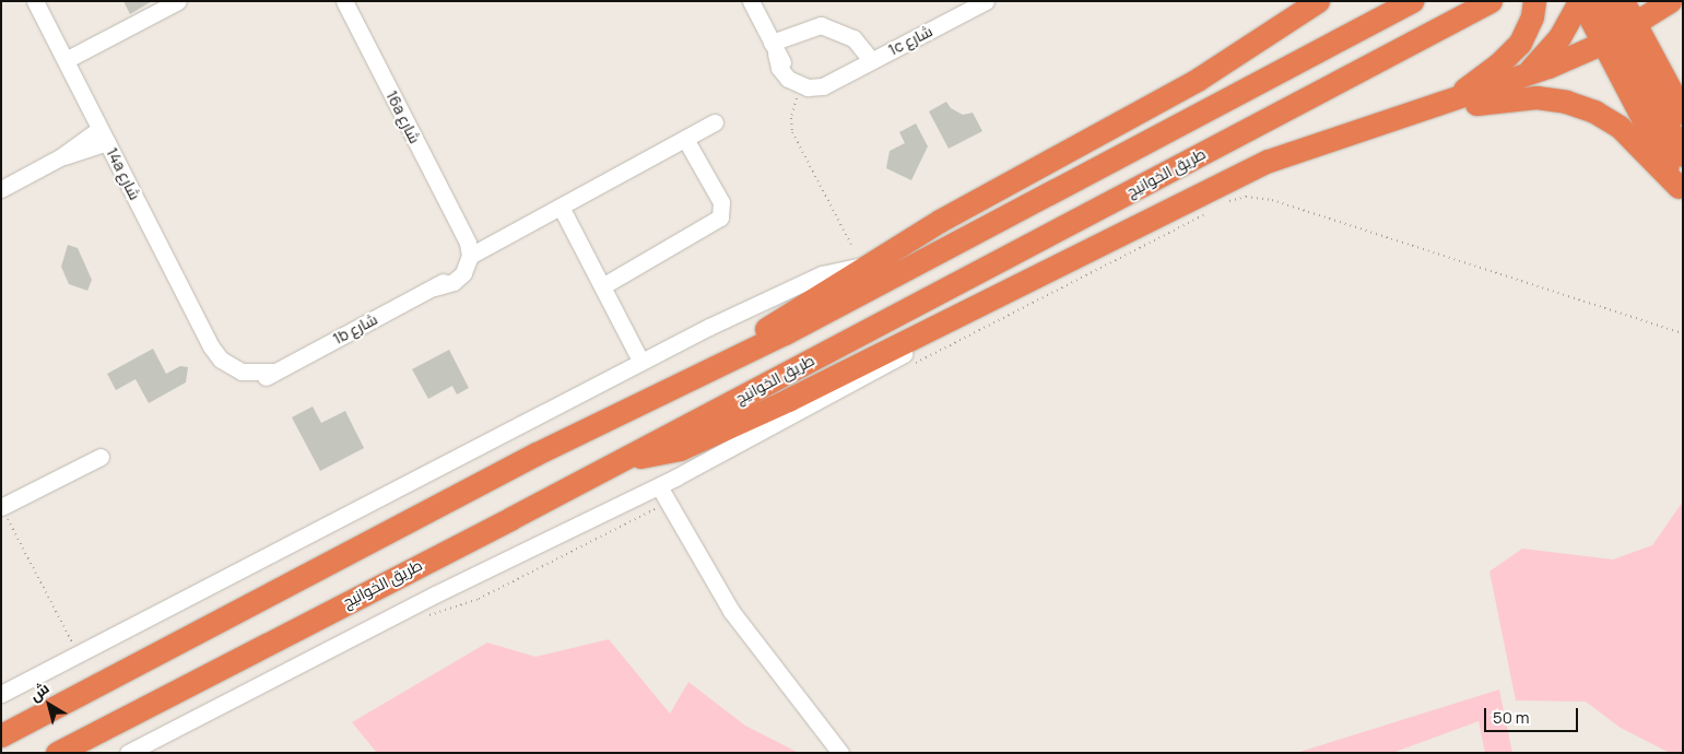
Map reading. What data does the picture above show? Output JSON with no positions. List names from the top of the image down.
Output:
{
  "streets": {
    "highway": ["طريق الخوانيج"],
    "street": [
      "1c شارع",
      "16a شارع",
      "14a شارع",
      "1b شارع"
    ]
  },
  "crossings": [
    ["16a شارع", "1b شارع"],
    ["14a شارع", "1b شارع"]
  ],
  "scale_bar": "50 m",
  "north": "top left"
}
